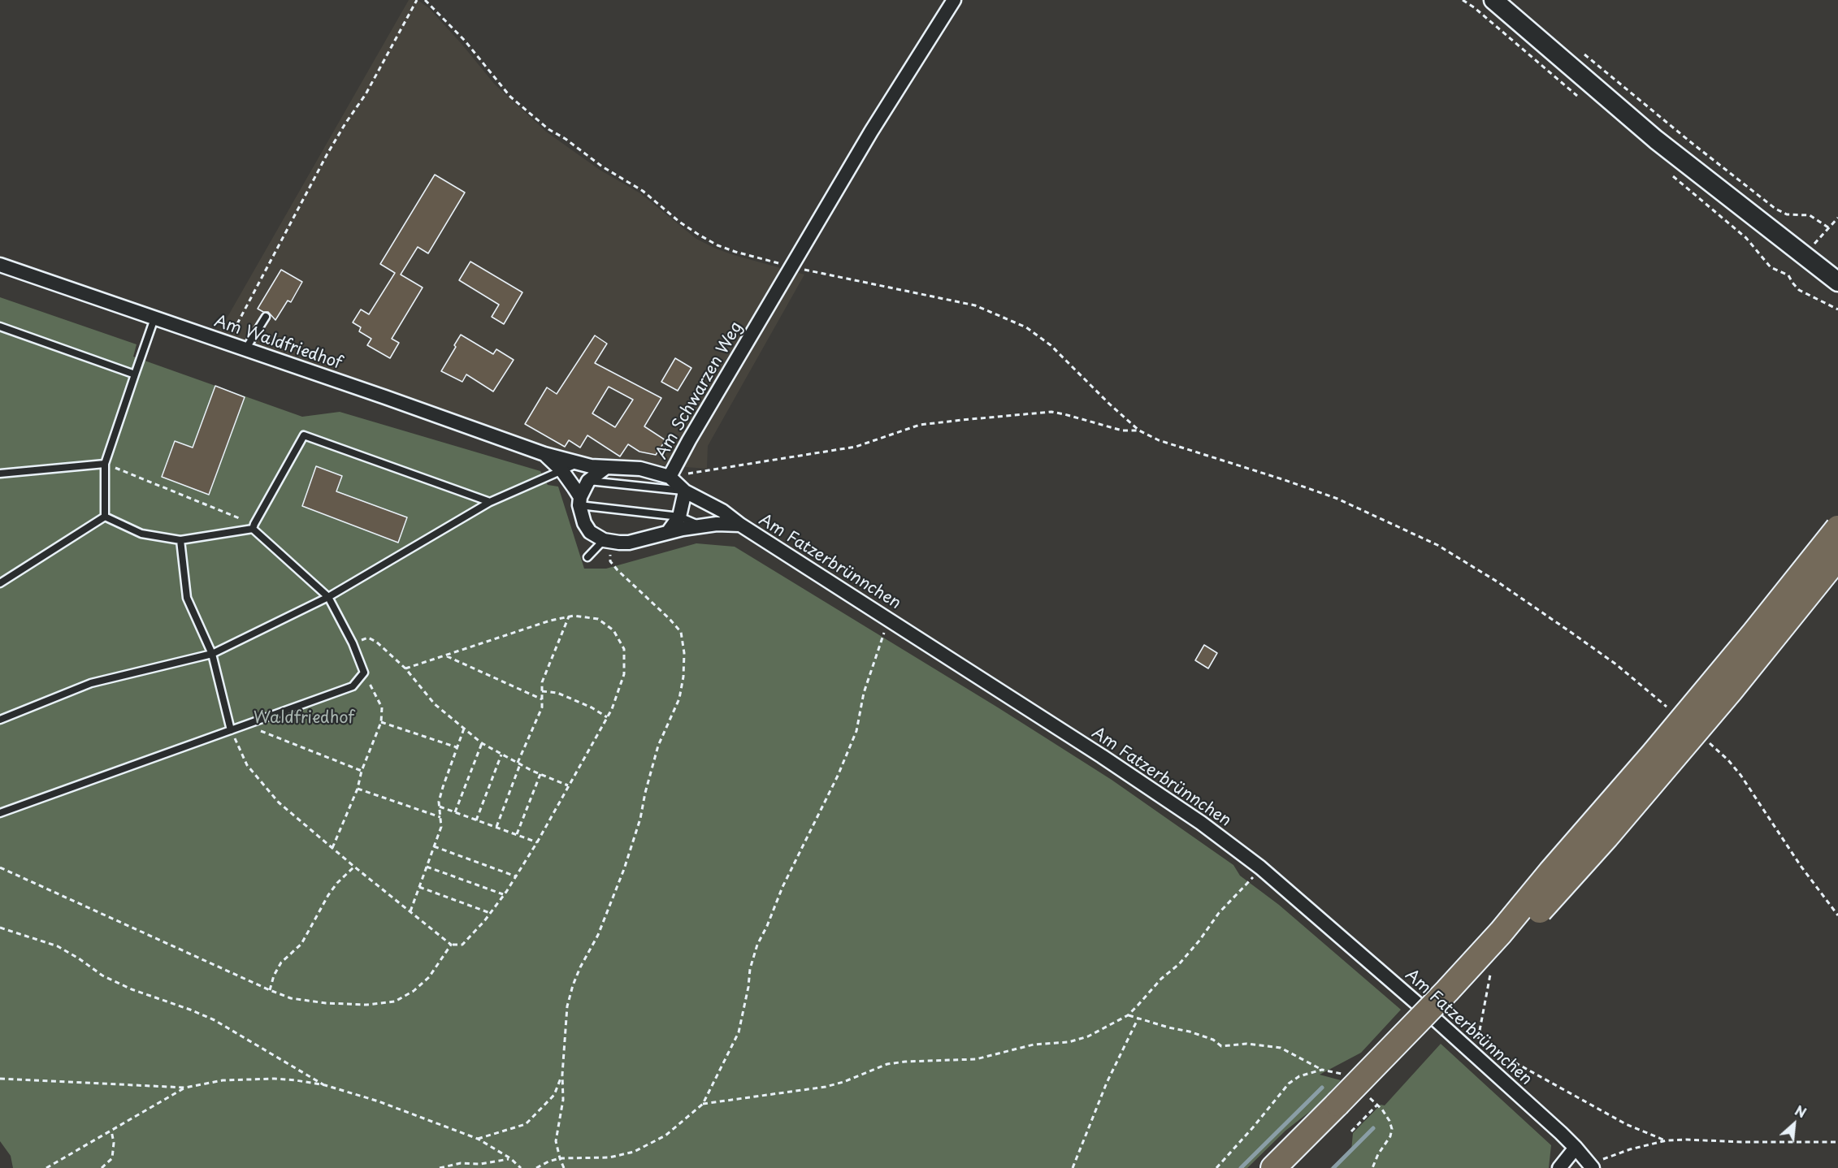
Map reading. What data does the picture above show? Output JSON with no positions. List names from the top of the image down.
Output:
{
  "streets": {
    "street": ["Am Waldfriedhof", "Am Schwarzen Weg", "Am Fatzerbrünnchen"]
  },
  "crossings": [
    ["Am Waldfriedhof", "Am Schwarzen Weg"]
  ],
  "parks": ["Waldfriedhof"],
  "north": "top right"
}
